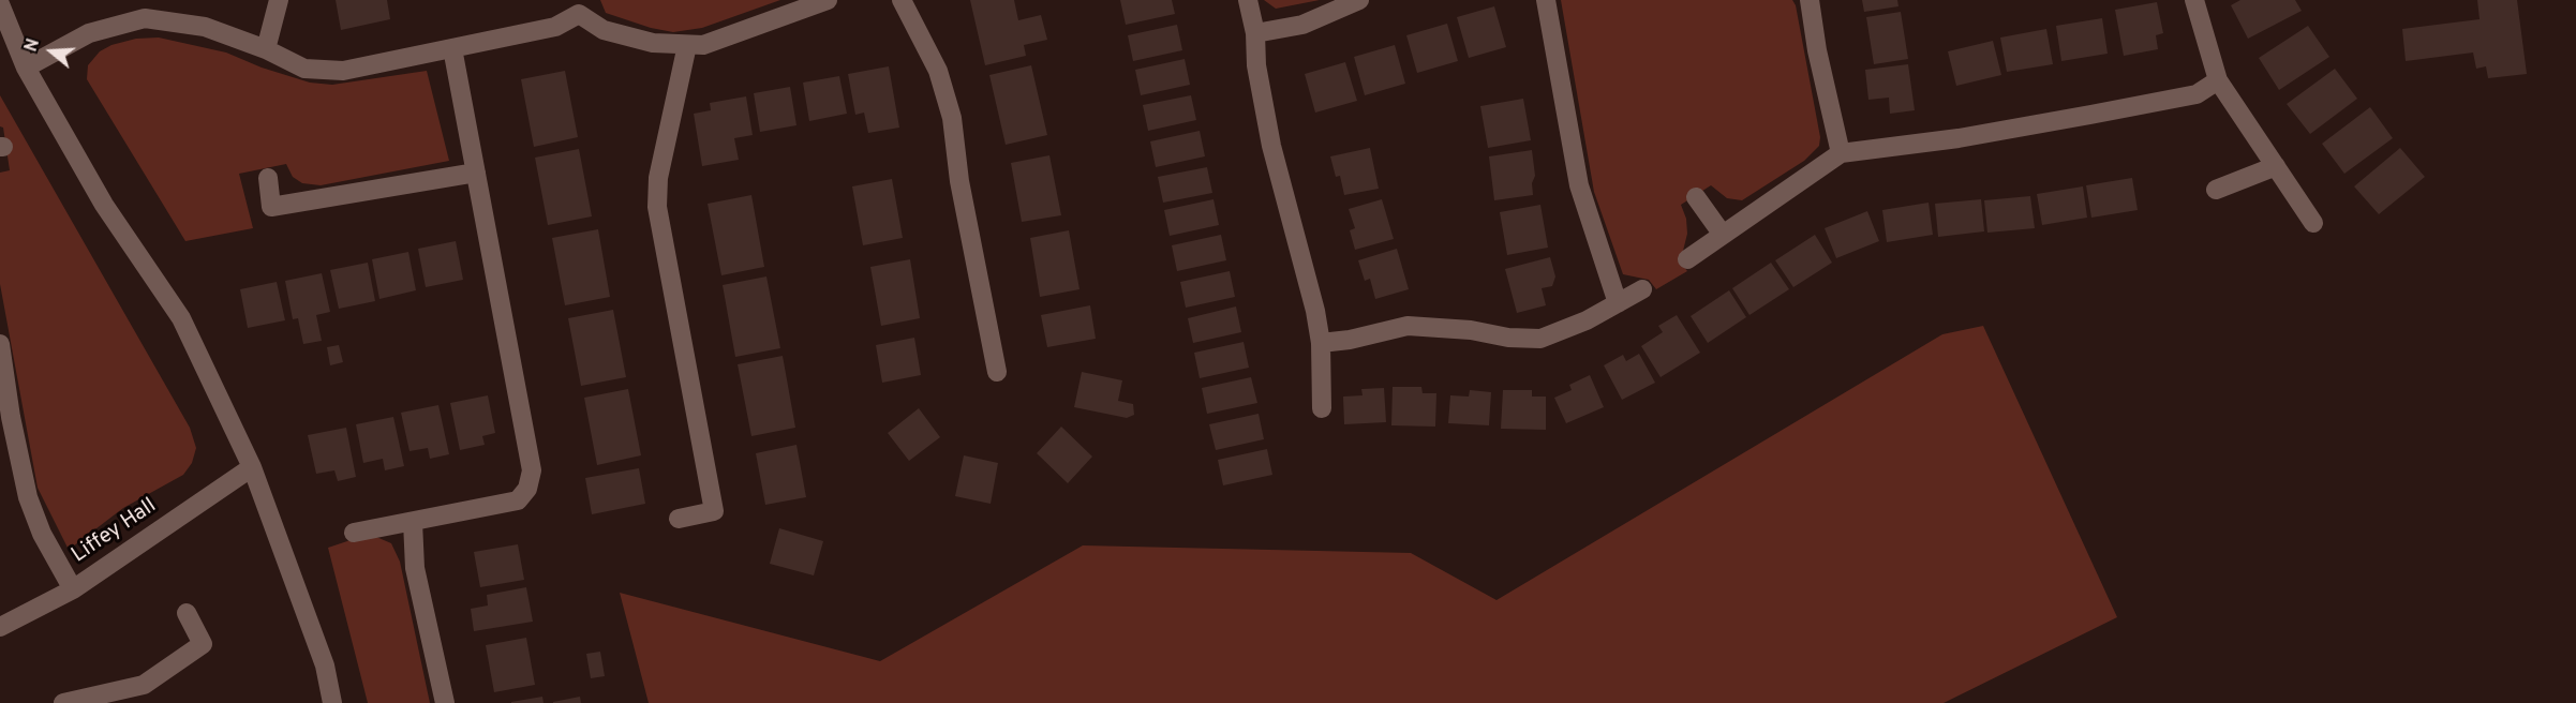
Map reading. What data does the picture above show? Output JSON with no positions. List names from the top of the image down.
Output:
{
  "streets": {
    "street": ["Liffey Hall"]
  },
  "north": "left"
}
